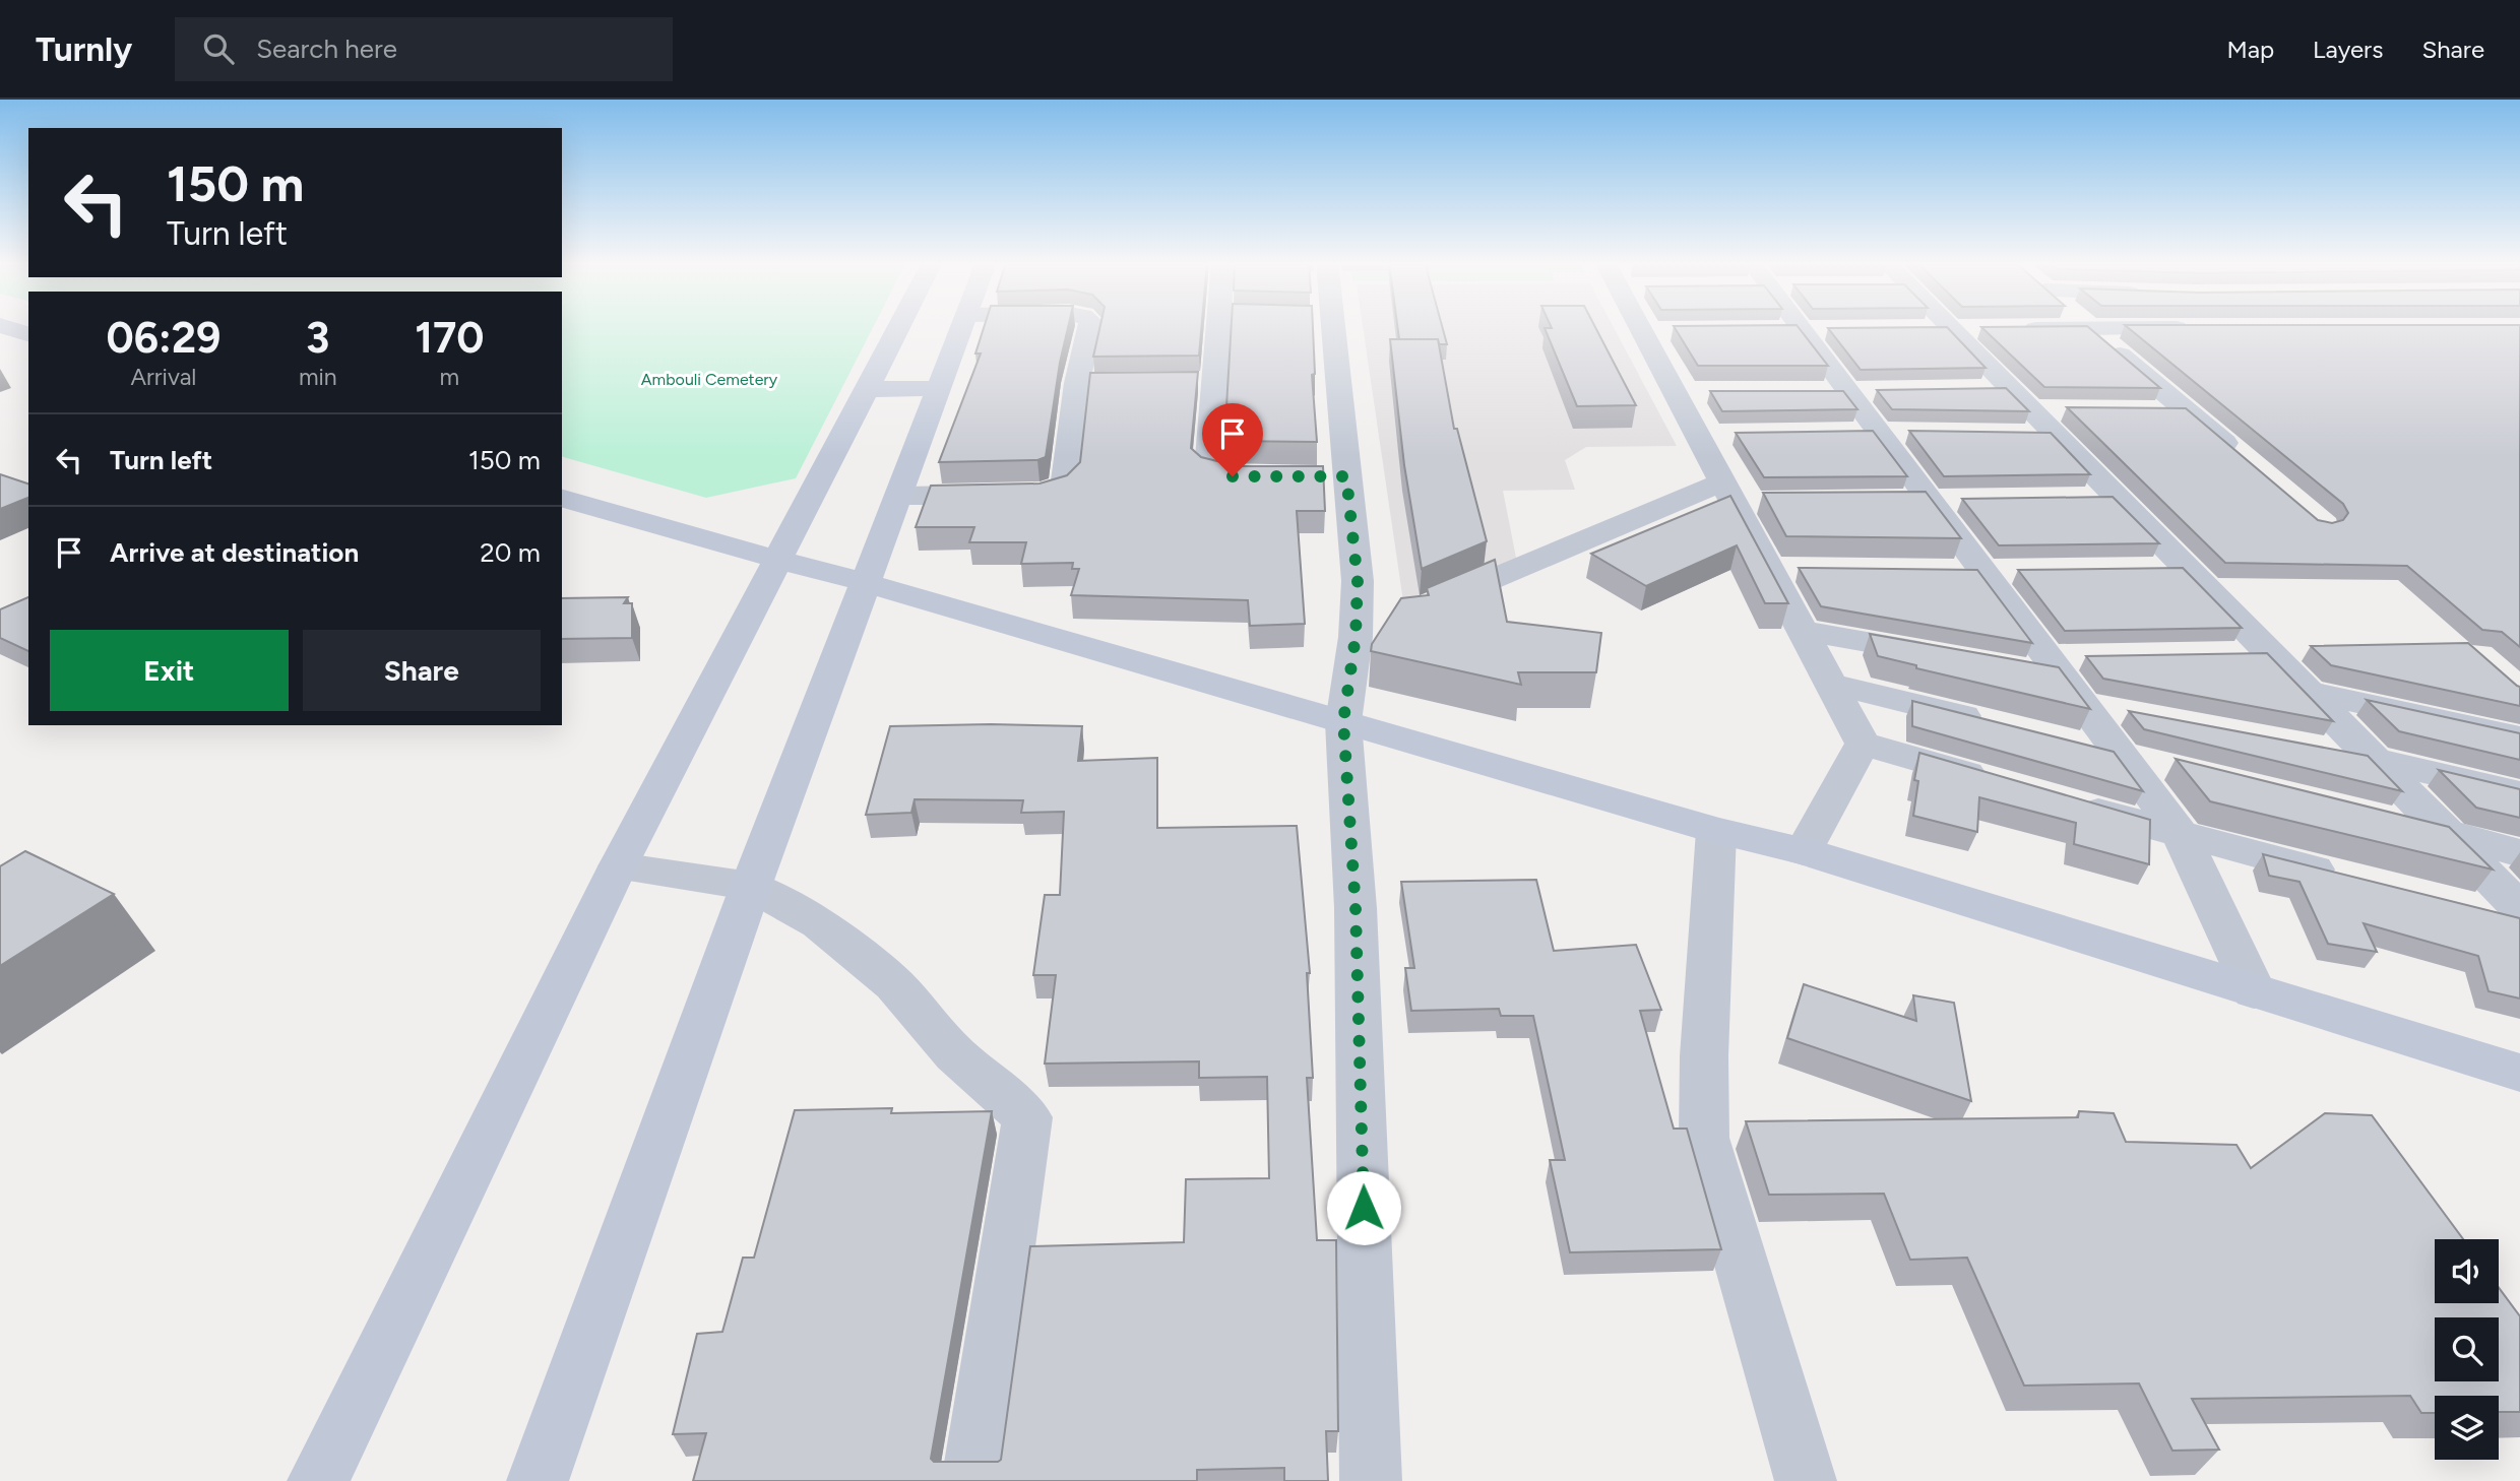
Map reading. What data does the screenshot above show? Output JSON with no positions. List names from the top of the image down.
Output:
{
  "parks": ["Ambouli Cemetery"],
  "page": {
    "header": "Turnly",
    "search": "Search here",
    "nav": ["Map", "Layers", "Share"],
    "turn": ["150 m", "Turn left"],
    "eta": [
      "06:29",
      "Arrival",
      "3",
      "min",
      "170",
      "m"
    ],
    "list": [
      {
        "name": "Turn left",
        "value": "150 m"
      },
      {
        "name": "Arrive at destination",
        "value": "20 m"
      }
    ],
    "buttons": ["Exit", "Share"]
  }
}
